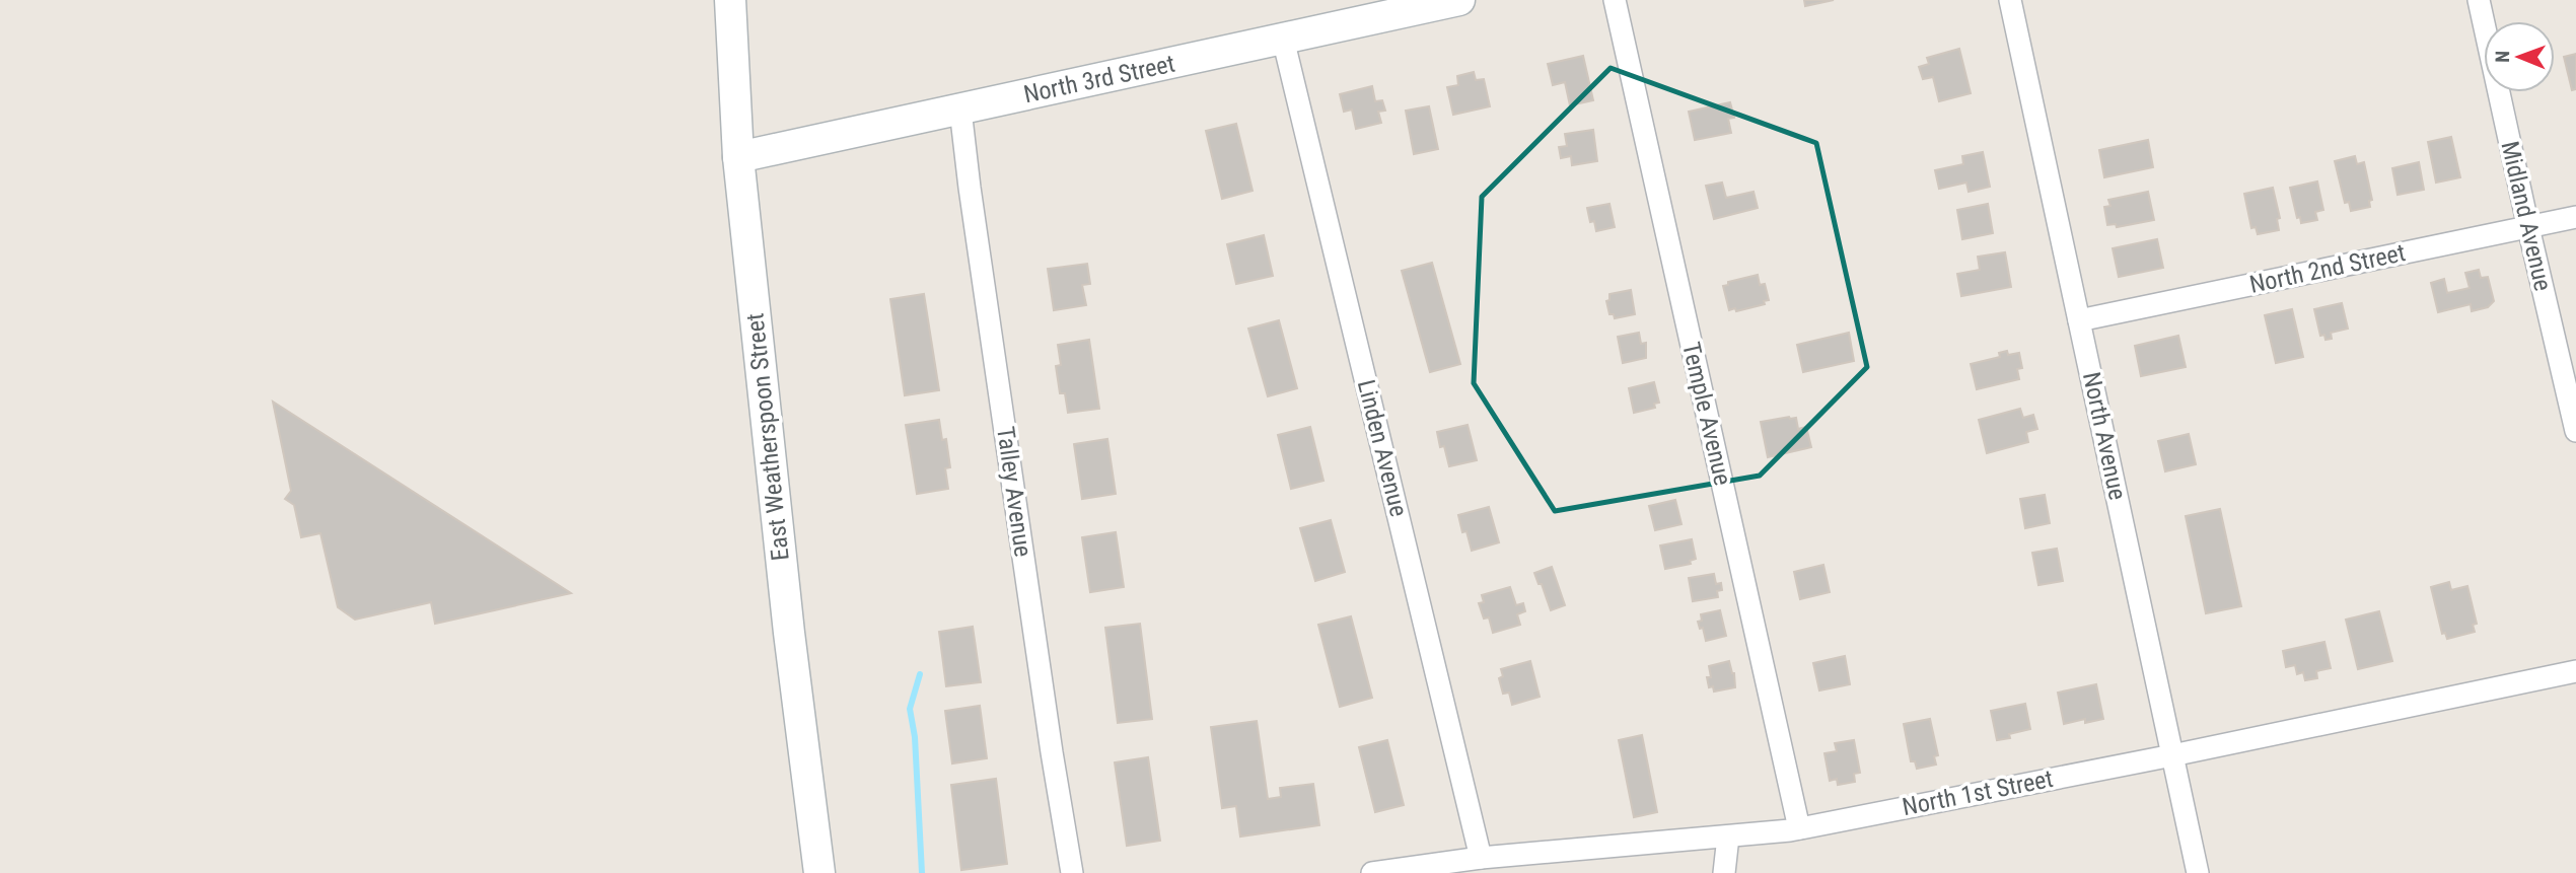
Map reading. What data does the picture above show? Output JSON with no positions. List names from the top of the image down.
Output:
{
  "streets": {
    "street": [
      "North 3rd Street",
      "Midland Avenue",
      "North 2nd Street",
      "Temple Avenue",
      "North Avenue",
      "East Weatherspoon Street",
      "Linden Avenue",
      "Talley Avenue",
      "North 1st Street"
    ]
  },
  "crossings": [
    ["North 3rd Street", "East Weatherspoon Street"],
    ["North 3rd Street", "Linden Avenue"],
    ["North 3rd Street", "Talley Avenue"],
    ["Midland Avenue", "North 2nd Street"],
    ["North 2nd Street", "North Avenue"],
    ["Temple Avenue", "North 1st Street"],
    ["North Avenue", "North 1st Street"],
    ["Linden Avenue", "North 1st Street"]
  ],
  "north": "left"
}
